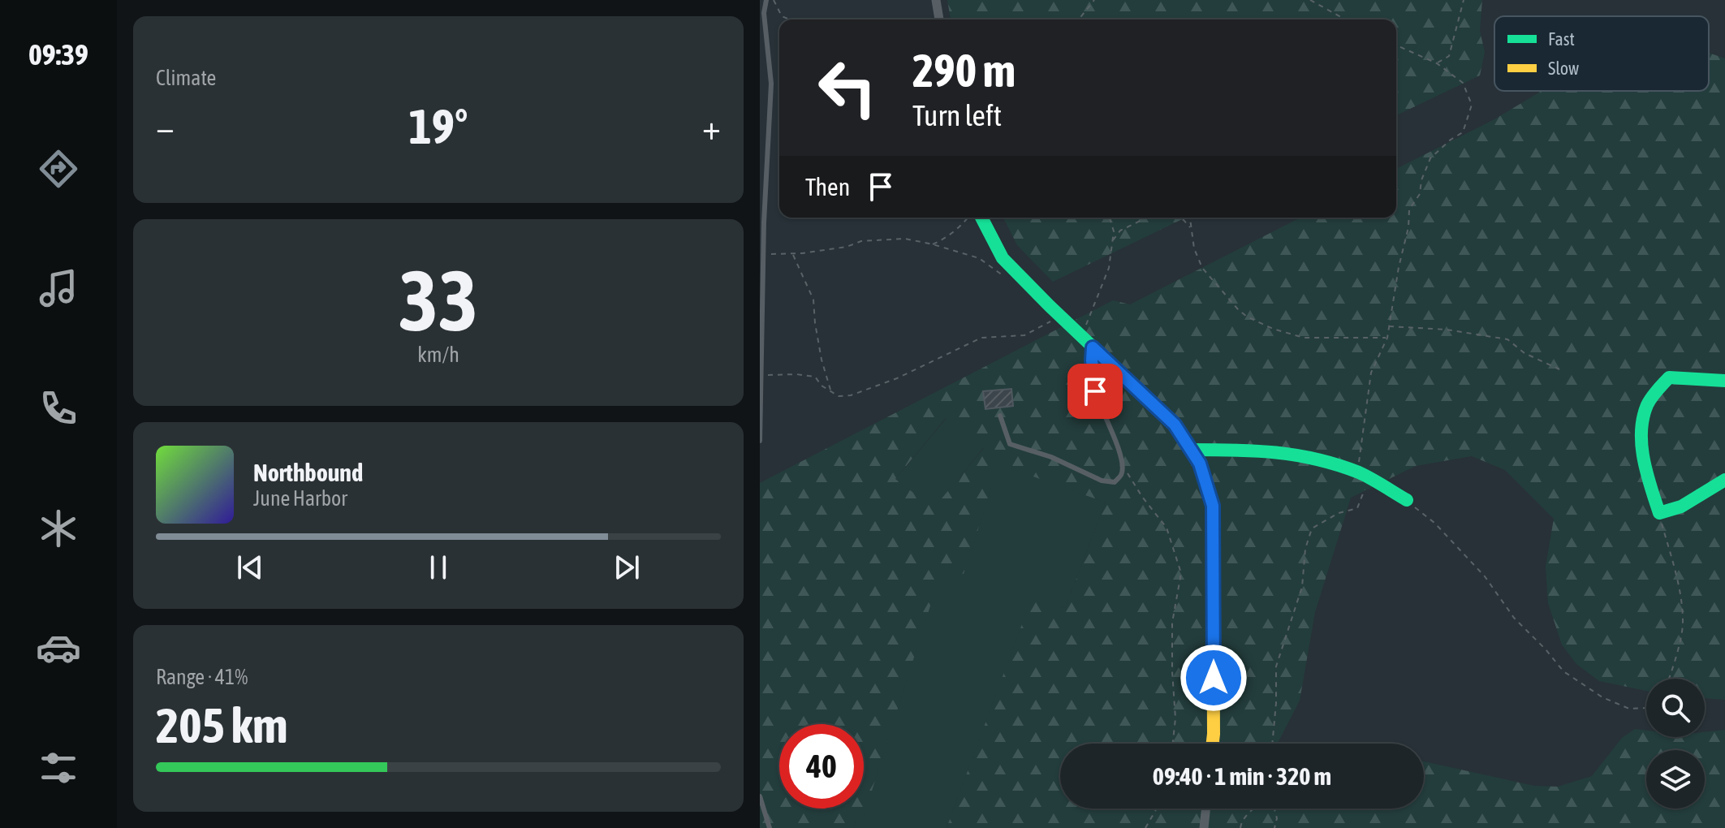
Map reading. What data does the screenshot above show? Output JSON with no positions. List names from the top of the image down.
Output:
{
  "legend": ["Fast", "Slow"],
  "page": {
    "tabs": "09:39",
    "tile": [
      "Climate",
      ["33", "km/h"],
      ["Range · 41%", "205 km"]
    ],
    "turn": ["290 m", "Turn left"],
    "heat": ["−", "19°", "+"],
    "then": "Then",
    "song": ["Northbound", "June Harbor"],
    "limit": "40",
    "trip": "09:40 · 1 min · 320 m"
  }
}
